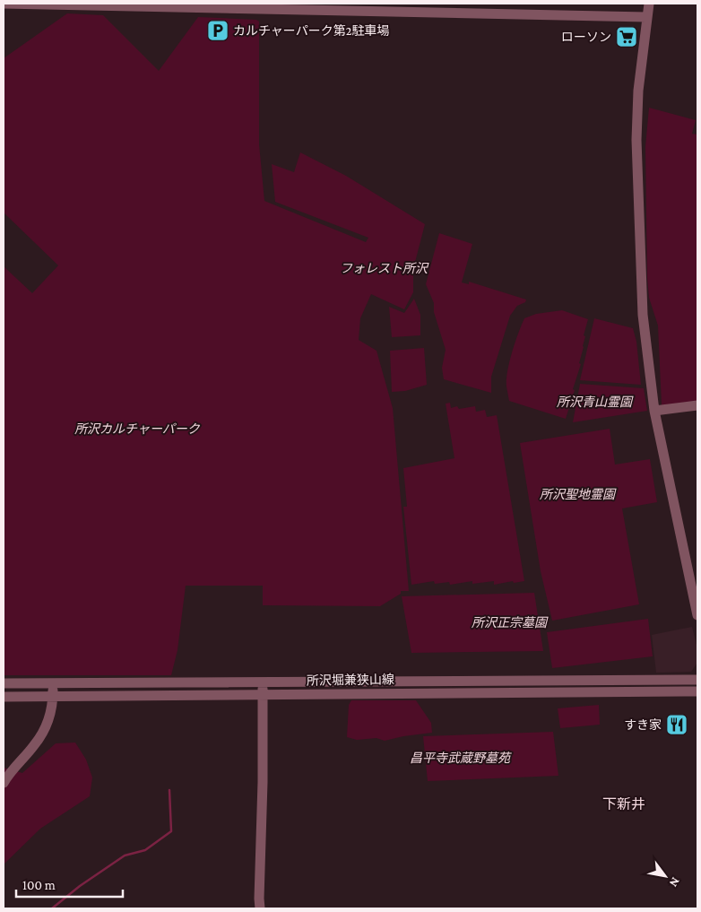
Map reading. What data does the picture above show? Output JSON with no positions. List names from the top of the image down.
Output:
{
  "streets": {
    "street": ["所沢堀兼狭山線"]
  },
  "districts": ["下新井"],
  "parks": [
    "フォレスト所沢",
    "所沢青山霊園",
    "所沢カルチャーパーク",
    "所沢聖地霊園",
    "所沢正宗墓園",
    "昌平寺武蔵野墓苑"
  ],
  "places": {
    "parking": ["カルチャーパーク第2駐車場"],
    "supermarket": ["ローソン"],
    "restaurant": ["すき家"]
  },
  "scale_bar": "100 m",
  "north": "bottom right"
}
